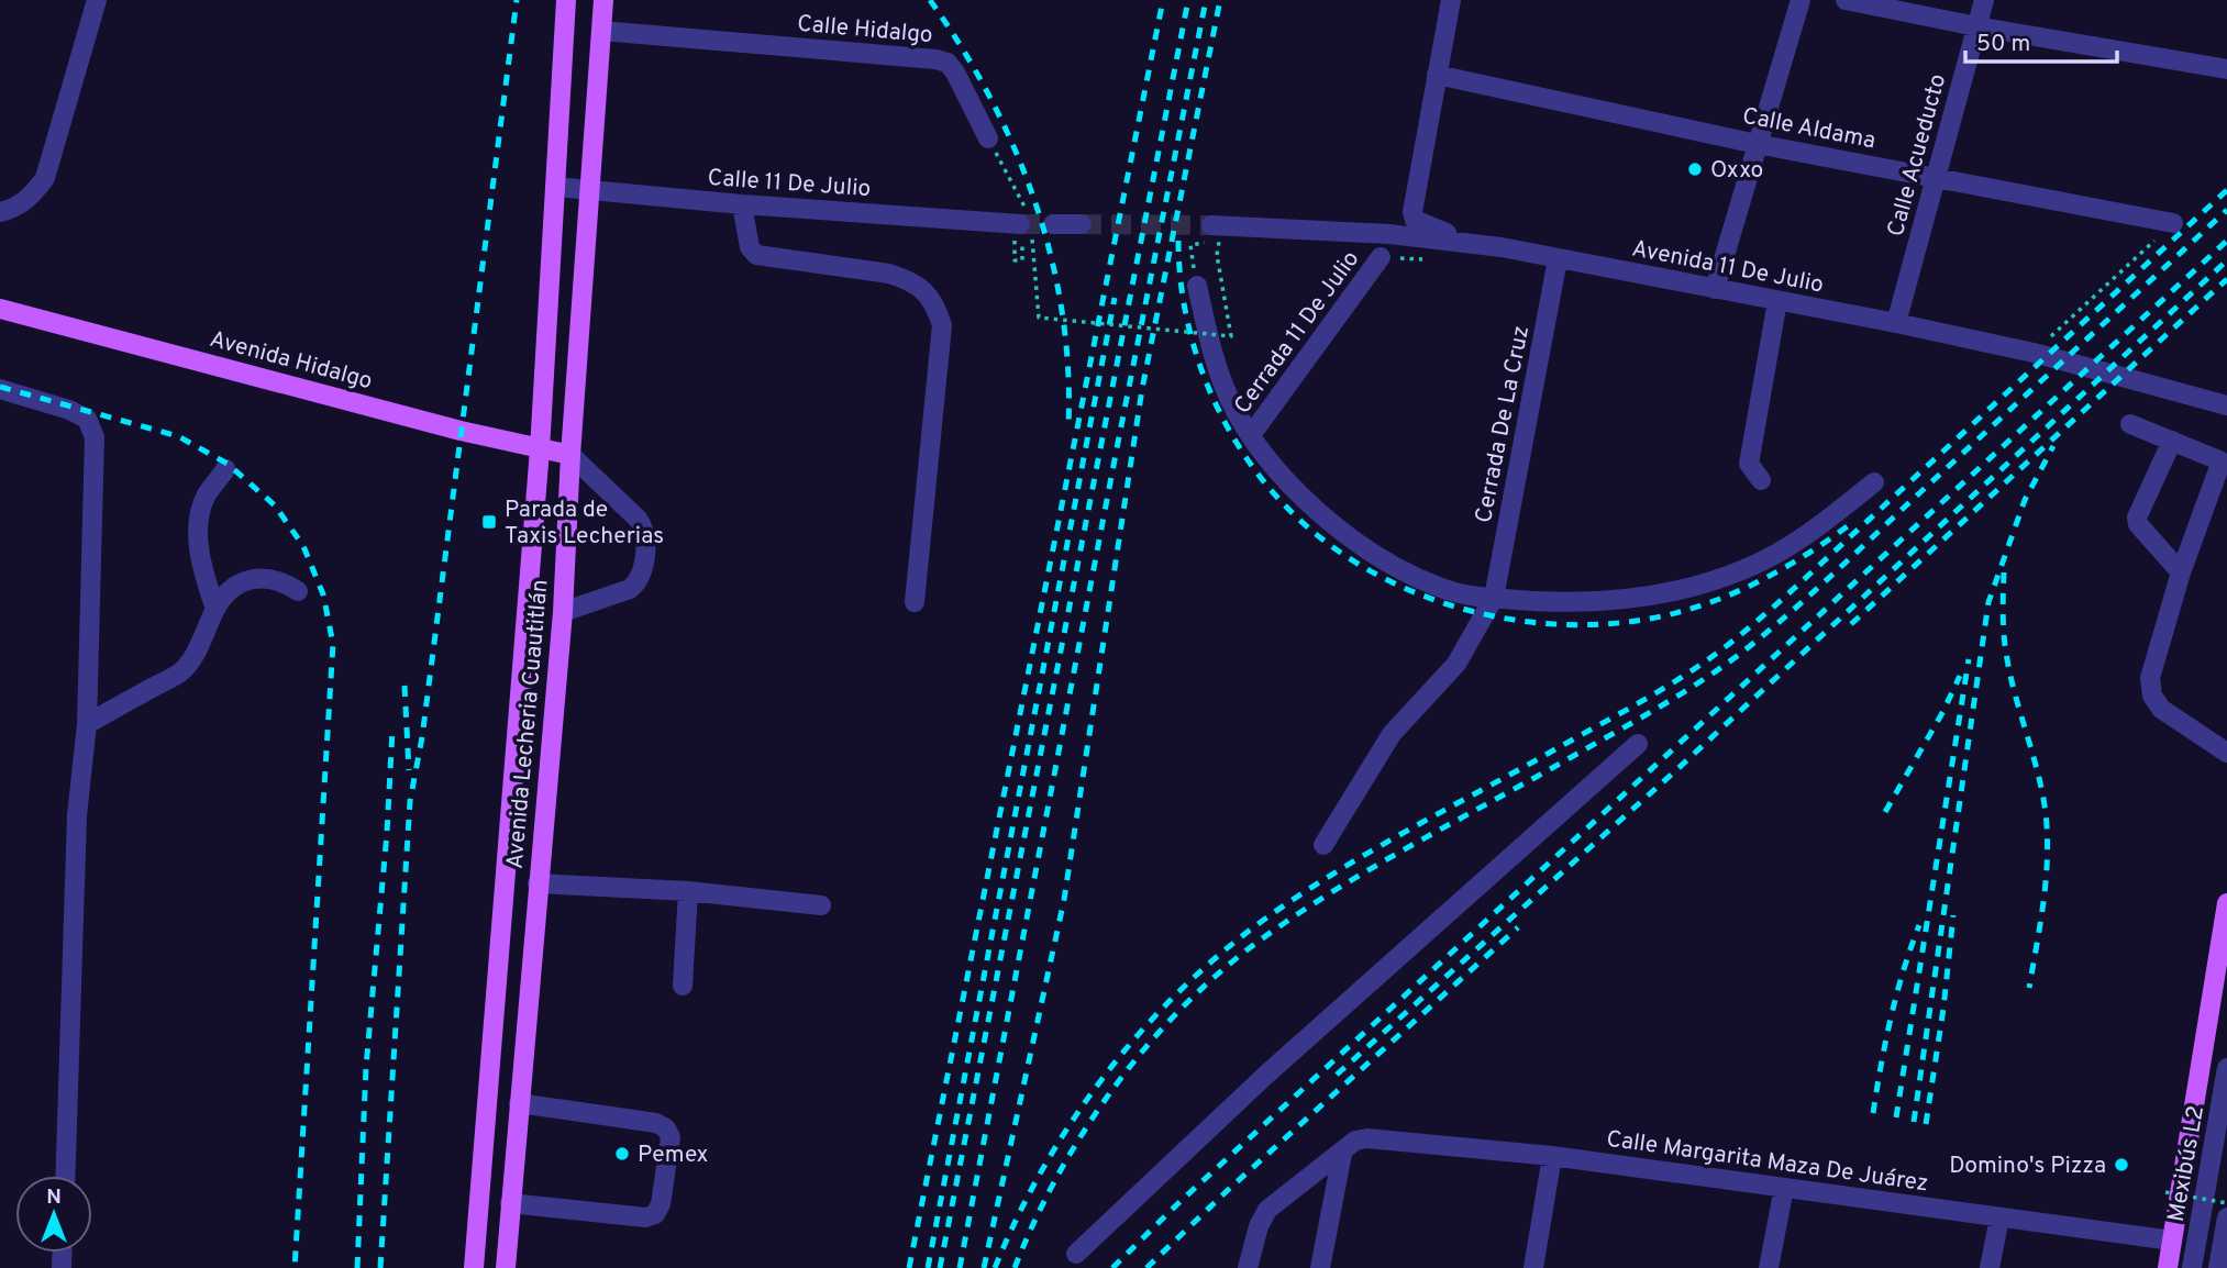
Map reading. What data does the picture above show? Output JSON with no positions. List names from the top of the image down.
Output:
{
  "streets": {
    "main road": ["Avenida Hidalgo", "Avenida Lecheria Cuautitlán"],
    "street": [
      "Calle Hidalgo",
      "Calle Aldama",
      "Calle Acueducto",
      "Calle 11 De Julio",
      "Avenida 11 De Julio",
      "Cerrada 11 De Julio",
      "Cerrada De La Cruz",
      "Calle Margarita Maza De Juárez",
      "Mexibús L2"
    ]
  },
  "crossings": [
    ["Calle Hidalgo", "Avenida Lecheria Cuautitlán"],
    ["Calle Aldama", "Calle Acueducto"],
    ["Calle Acueducto", "Avenida 11 De Julio"],
    ["Calle 11 De Julio", "Avenida Lecheria Cuautitlán"],
    ["Avenida 11 De Julio", "Cerrada De La Cruz"],
    ["Avenida Hidalgo", "Avenida Lecheria Cuautitlán"]
  ],
  "places": {
    "other": ["Oxxo", "Pemex", "Domino's Pizza"],
    "transit": ["Parada de Taxis Lecherias"]
  },
  "scale_bar": "50 m",
  "north": "top"
}
